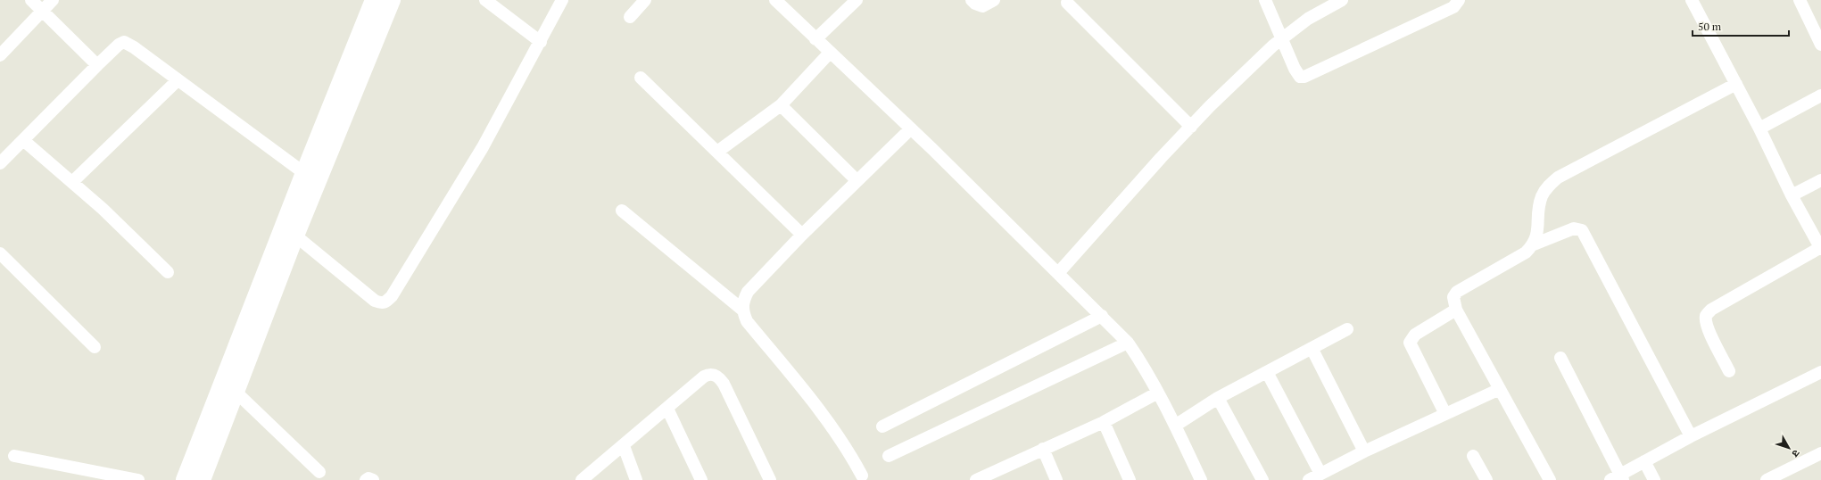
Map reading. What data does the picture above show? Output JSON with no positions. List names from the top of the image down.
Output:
{
  "scale_bar": "50 m",
  "north": "bottom right"
}
